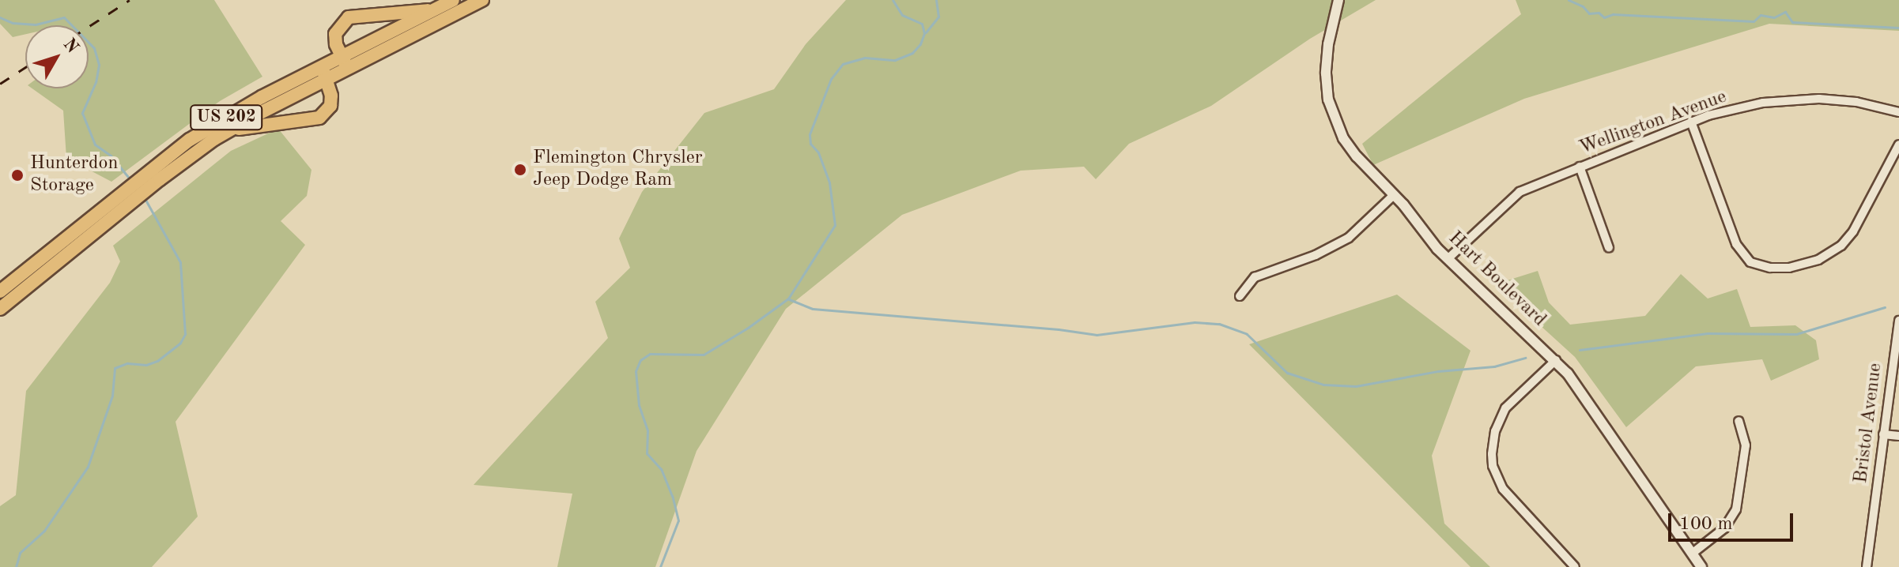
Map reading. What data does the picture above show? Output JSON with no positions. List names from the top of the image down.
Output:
{
  "streets": {
    "highway": ["US 202"],
    "street": ["Wellington Avenue", "Hart Boulevard", "Bristol Avenue"]
  },
  "crossings": [
    ["Wellington Avenue", "Hart Boulevard"]
  ],
  "places": ["Flemington Chrysler Jeep Dodge Ram", "Hunterdon Storage"],
  "scale_bar": "100 m",
  "north": "top right"
}
